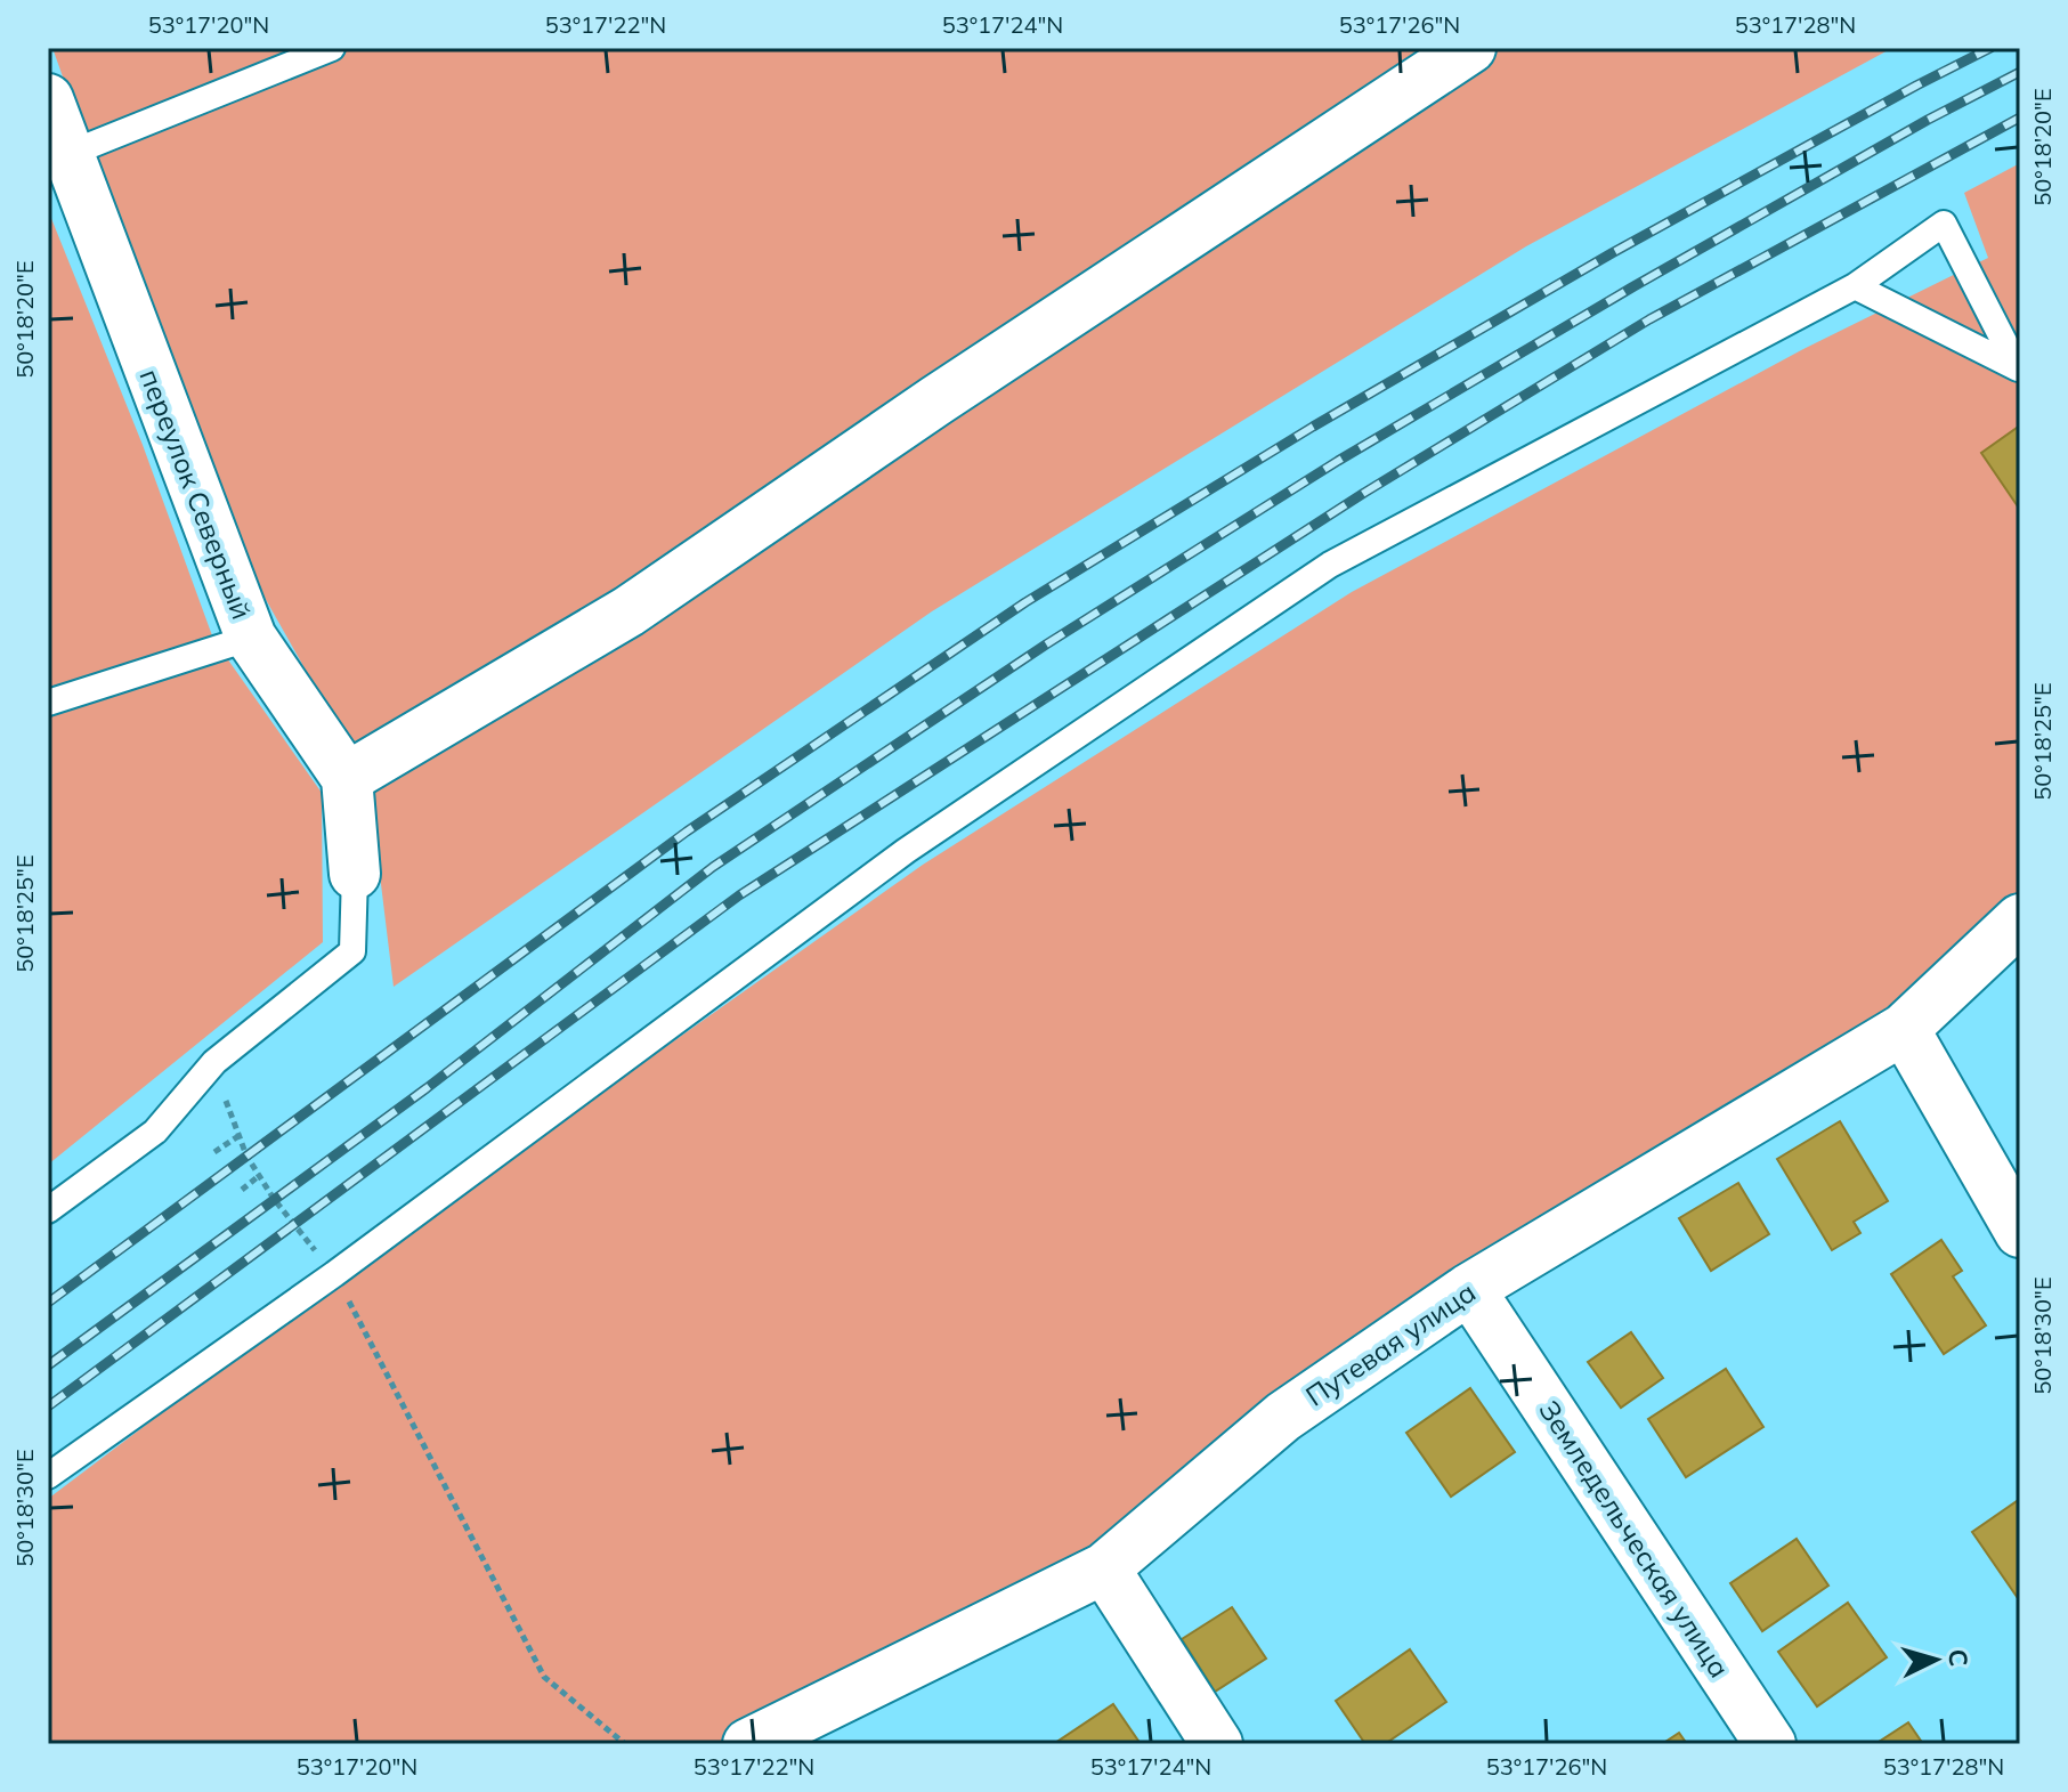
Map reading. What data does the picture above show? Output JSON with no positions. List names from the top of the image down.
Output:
{
  "streets": {
    "street": ["переулок Северный", "Путевая улица", "Земледельческая улица"]
  },
  "crossings": [
    ["Путевая улица", "Земледельческая улица"]
  ],
  "north": "right",
  "coordinates": [
    "53°17'20\"N",
    "53°17'22\"N",
    "53°17'24\"N",
    "53°17'26\"N",
    "53°17'28\"N",
    "50°18'20\"E",
    "50°18'25\"E",
    "50°18'30\"E"
  ]
}
